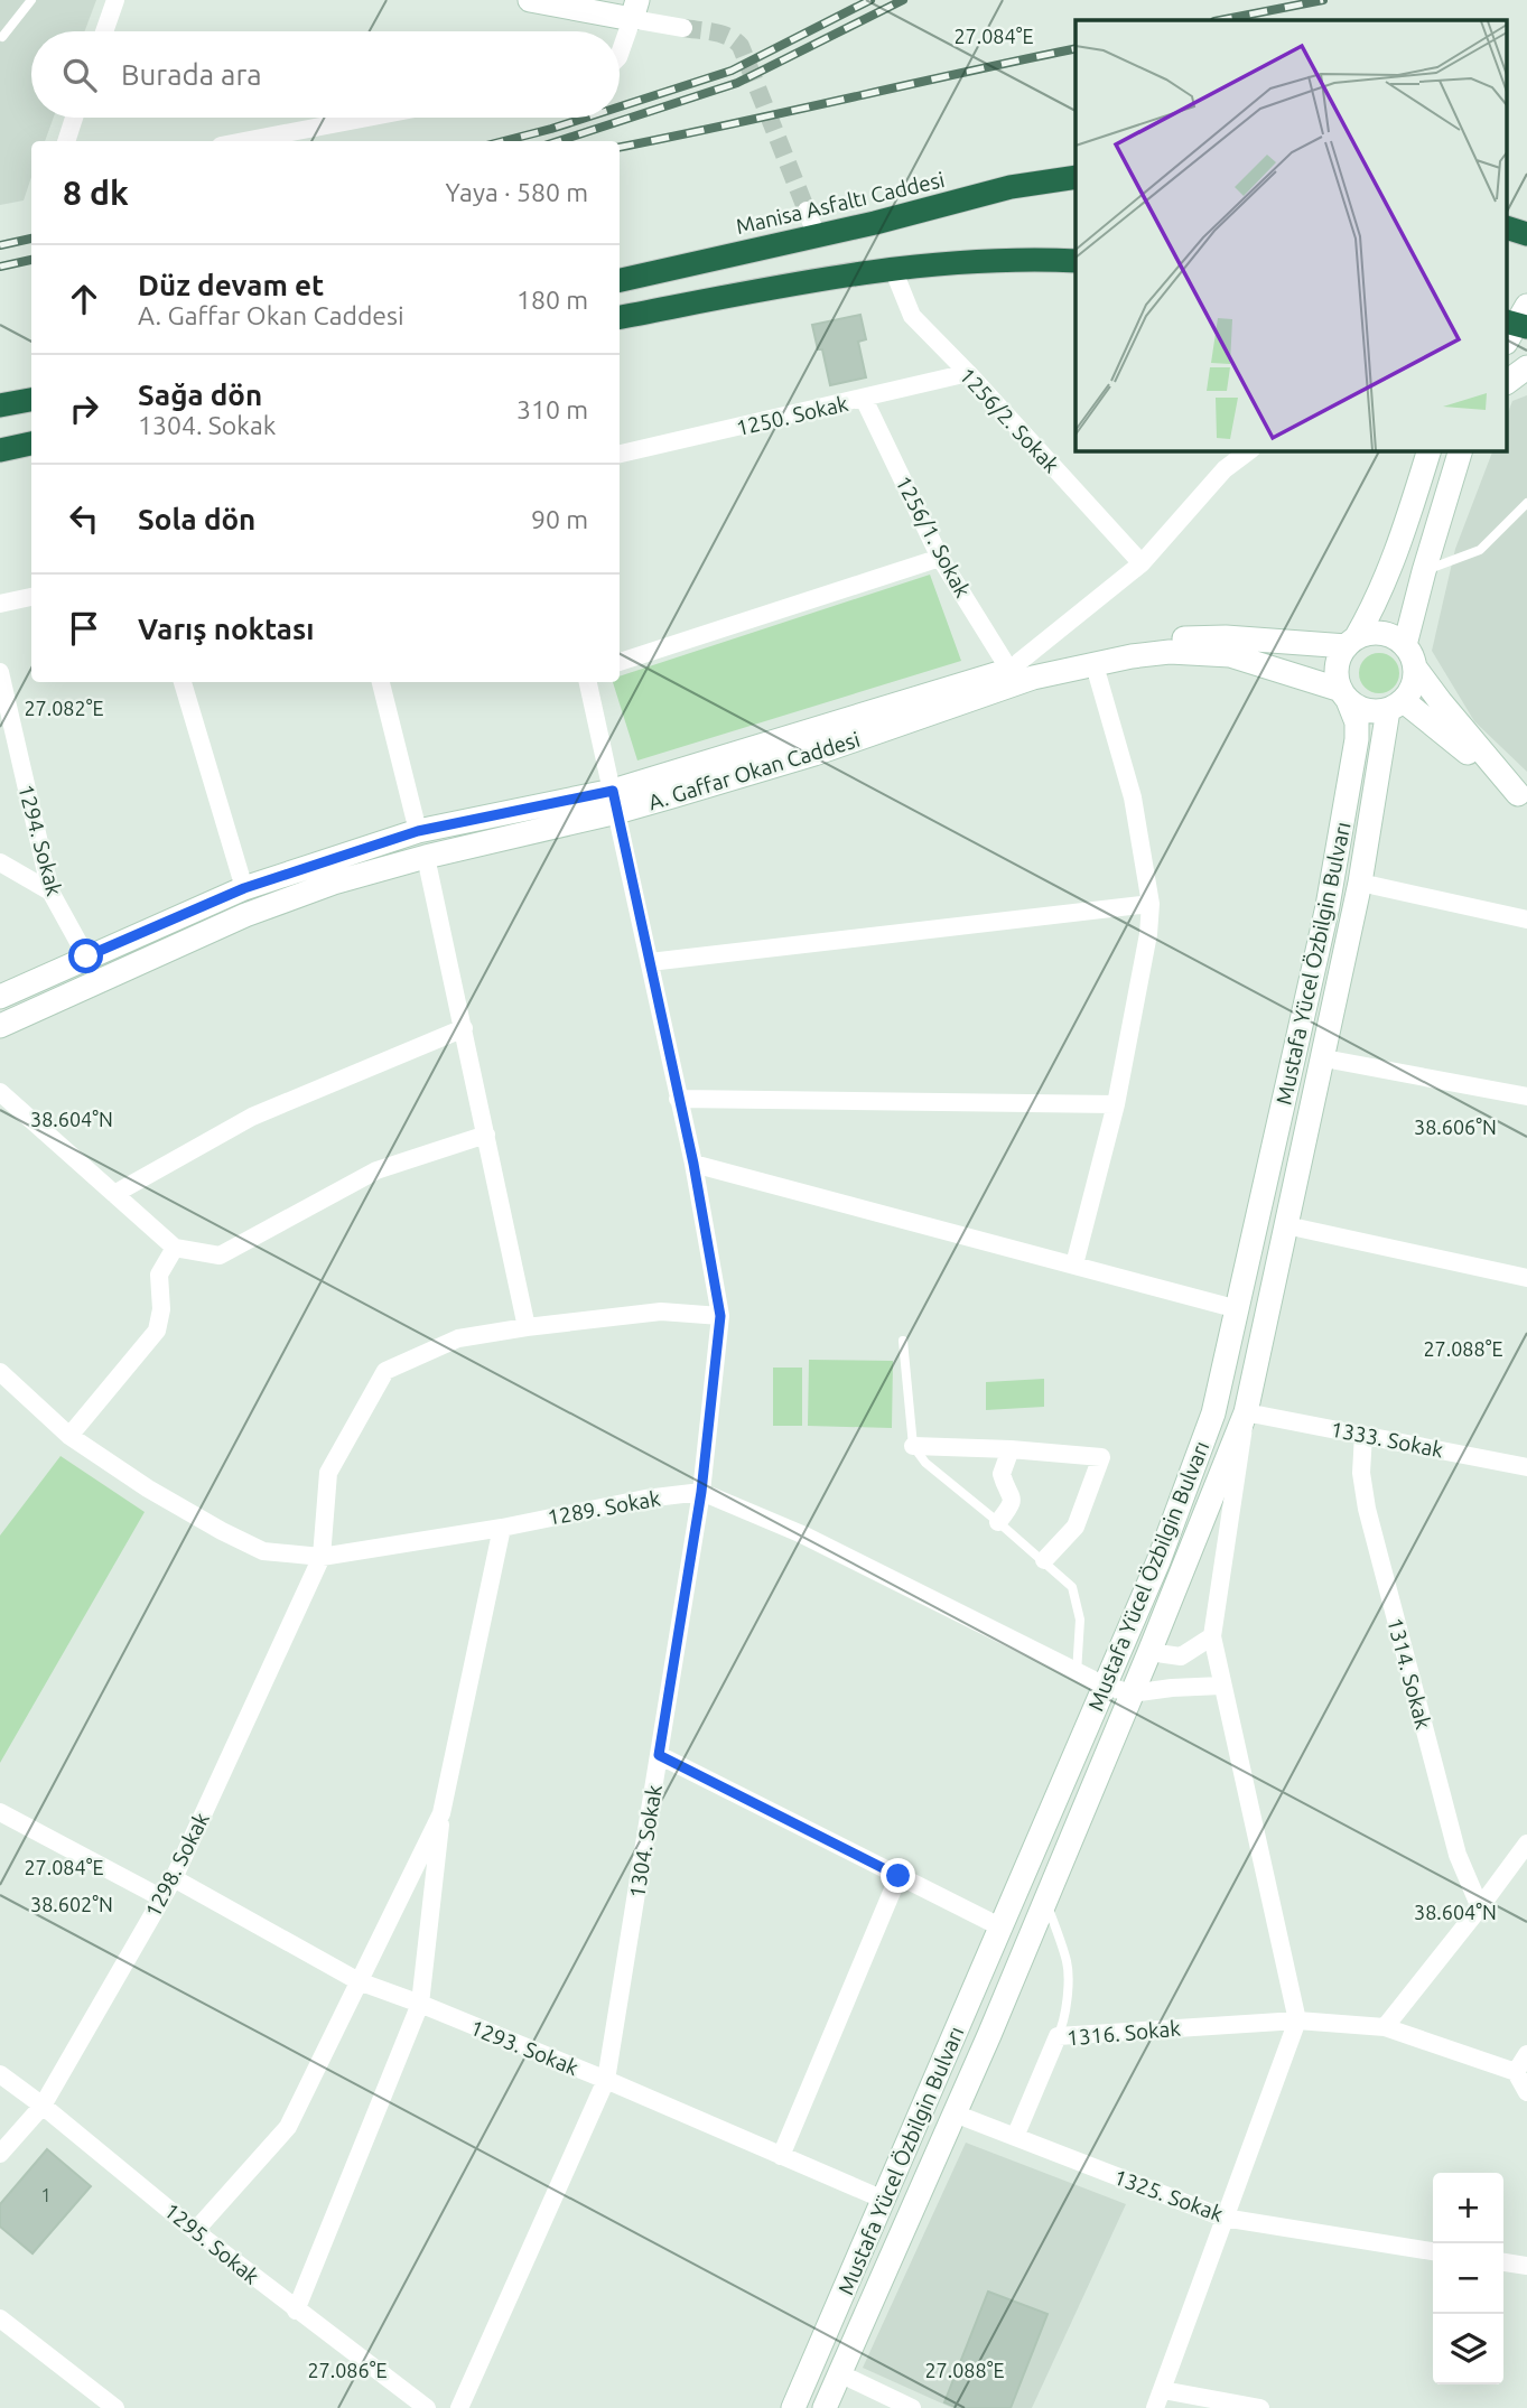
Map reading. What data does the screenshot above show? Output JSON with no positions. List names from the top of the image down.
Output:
{
  "streets": {
    "highway": ["Manisa Asfaltı Caddesi"],
    "street": [
      "1250. Sokak",
      "1256/2. Sokak",
      "1256/1. Sokak",
      "A. Gaffar Okan Caddesi",
      "1294. Sokak",
      "Mustafa Yücel Özbilgin Bulvarı",
      "1333. Sokak",
      "1289. Sokak",
      "1314. Sokak",
      "1304. Sokak",
      "1298. Sokak",
      "1316. Sokak",
      "1293. Sokak",
      "1325. Sokak",
      "1295. Sokak"
    ]
  },
  "crossings": [
    ["1250. Sokak", "1256/2. Sokak"],
    ["1250. Sokak", "1256/1. Sokak"],
    ["1256/1. Sokak", "A. Gaffar Okan Caddesi"],
    ["A. Gaffar Okan Caddesi", "1294. Sokak"],
    ["A. Gaffar Okan Caddesi", "Mustafa Yücel Özbilgin Bulvarı"],
    ["A. Gaffar Okan Caddesi", "1304. Sokak"],
    ["Mustafa Yücel Özbilgin Bulvarı", "1333. Sokak"],
    ["Mustafa Yücel Özbilgin Bulvarı", "1293. Sokak"],
    ["Mustafa Yücel Özbilgin Bulvarı", "1325. Sokak"],
    ["1333. Sokak", "1314. Sokak"],
    ["1289. Sokak", "1304. Sokak"],
    ["1289. Sokak", "1298. Sokak"],
    ["1304. Sokak", "1293. Sokak"],
    ["1298. Sokak", "1293. Sokak"],
    ["1298. Sokak", "1295. Sokak"],
    ["1316. Sokak", "1325. Sokak"]
  ],
  "house_numbers": ["1"],
  "page": {
    "search": "Burada ara",
    "heading": ["8 dk", "Yaya · 580 m"],
    "list": [
      ["Düz devam et", "A. Gaffar Okan Caddesi", "180 m"],
      ["Sağa dön", "1304. Sokak", "310 m"],
      ["Sola dön", "90 m"],
      "Varış noktası"
    ],
    "map_buttons": ["+", "−"]
  },
  "coordinates": [
    "27.084°E",
    "27.082°E",
    "38.604°N",
    "38.606°N",
    "27.088°E",
    "38.602°N",
    "27.086°E"
  ]
}
